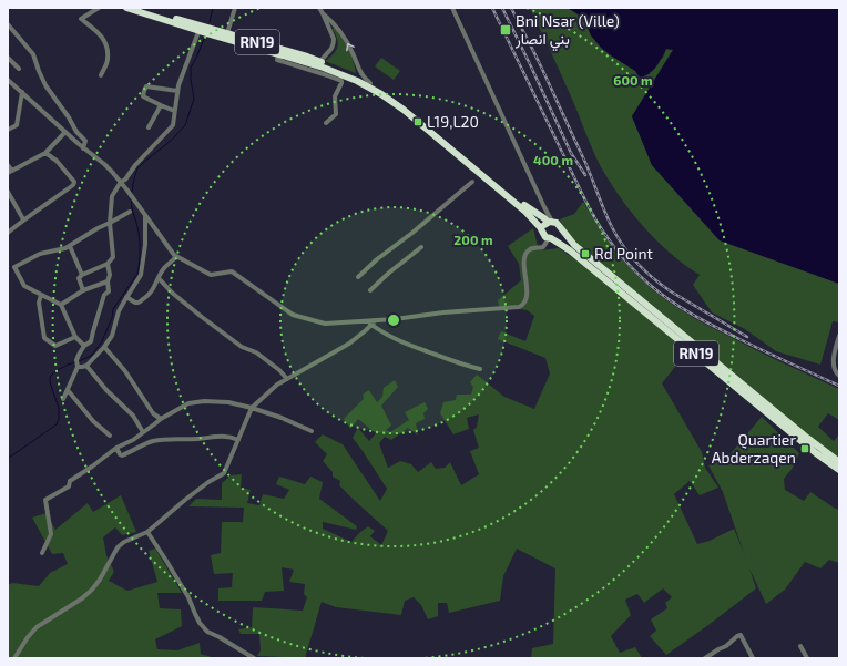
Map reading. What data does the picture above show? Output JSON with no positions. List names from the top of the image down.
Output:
{
  "streets": {
    "highway": ["RN19"]
  },
  "places": {
    "transit": [
      "Bni Nsar (Ville) بني انصار",
      "L19,L20",
      "Rd Point",
      "Quartier Abderzaqen"
    ]
  },
  "rings": ["600 m", "400 m", "200 m"]
}
